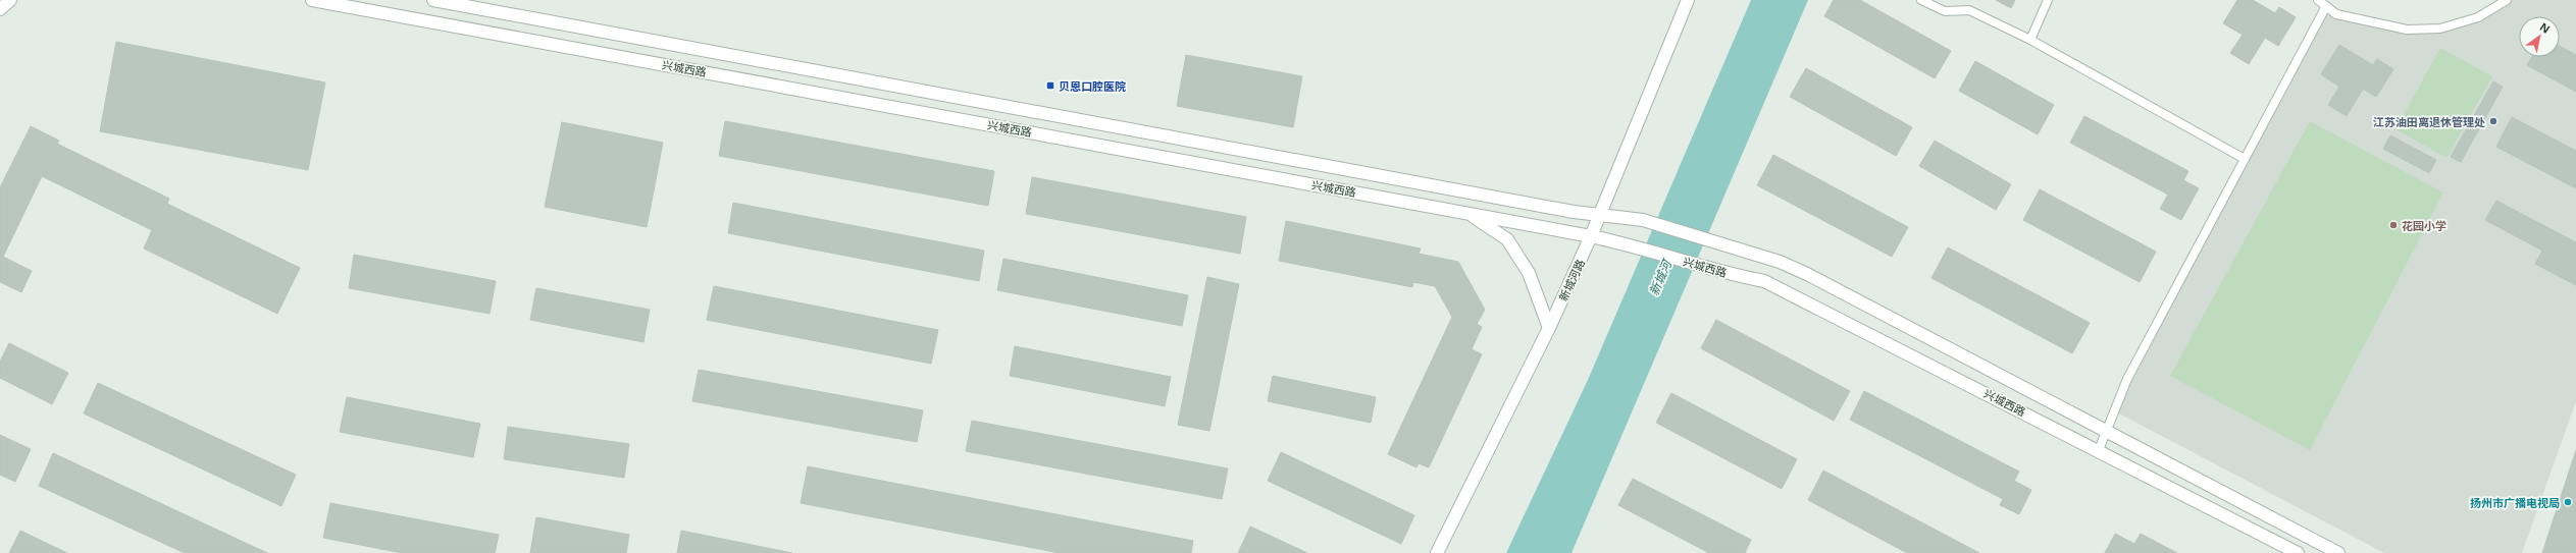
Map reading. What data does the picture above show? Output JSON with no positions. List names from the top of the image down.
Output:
{
  "streets": {
    "street": ["兴城西路", "新城河路"]
  },
  "crossings": [
    ["兴城西路", "新城河路"]
  ],
  "water": ["新城河"],
  "places": {
    "transit": ["贝恩口腔医院"],
    "other": ["江苏油田离退休管理处", "花园小学", "扬州市广播电视局"]
  },
  "north": "top right"
}
